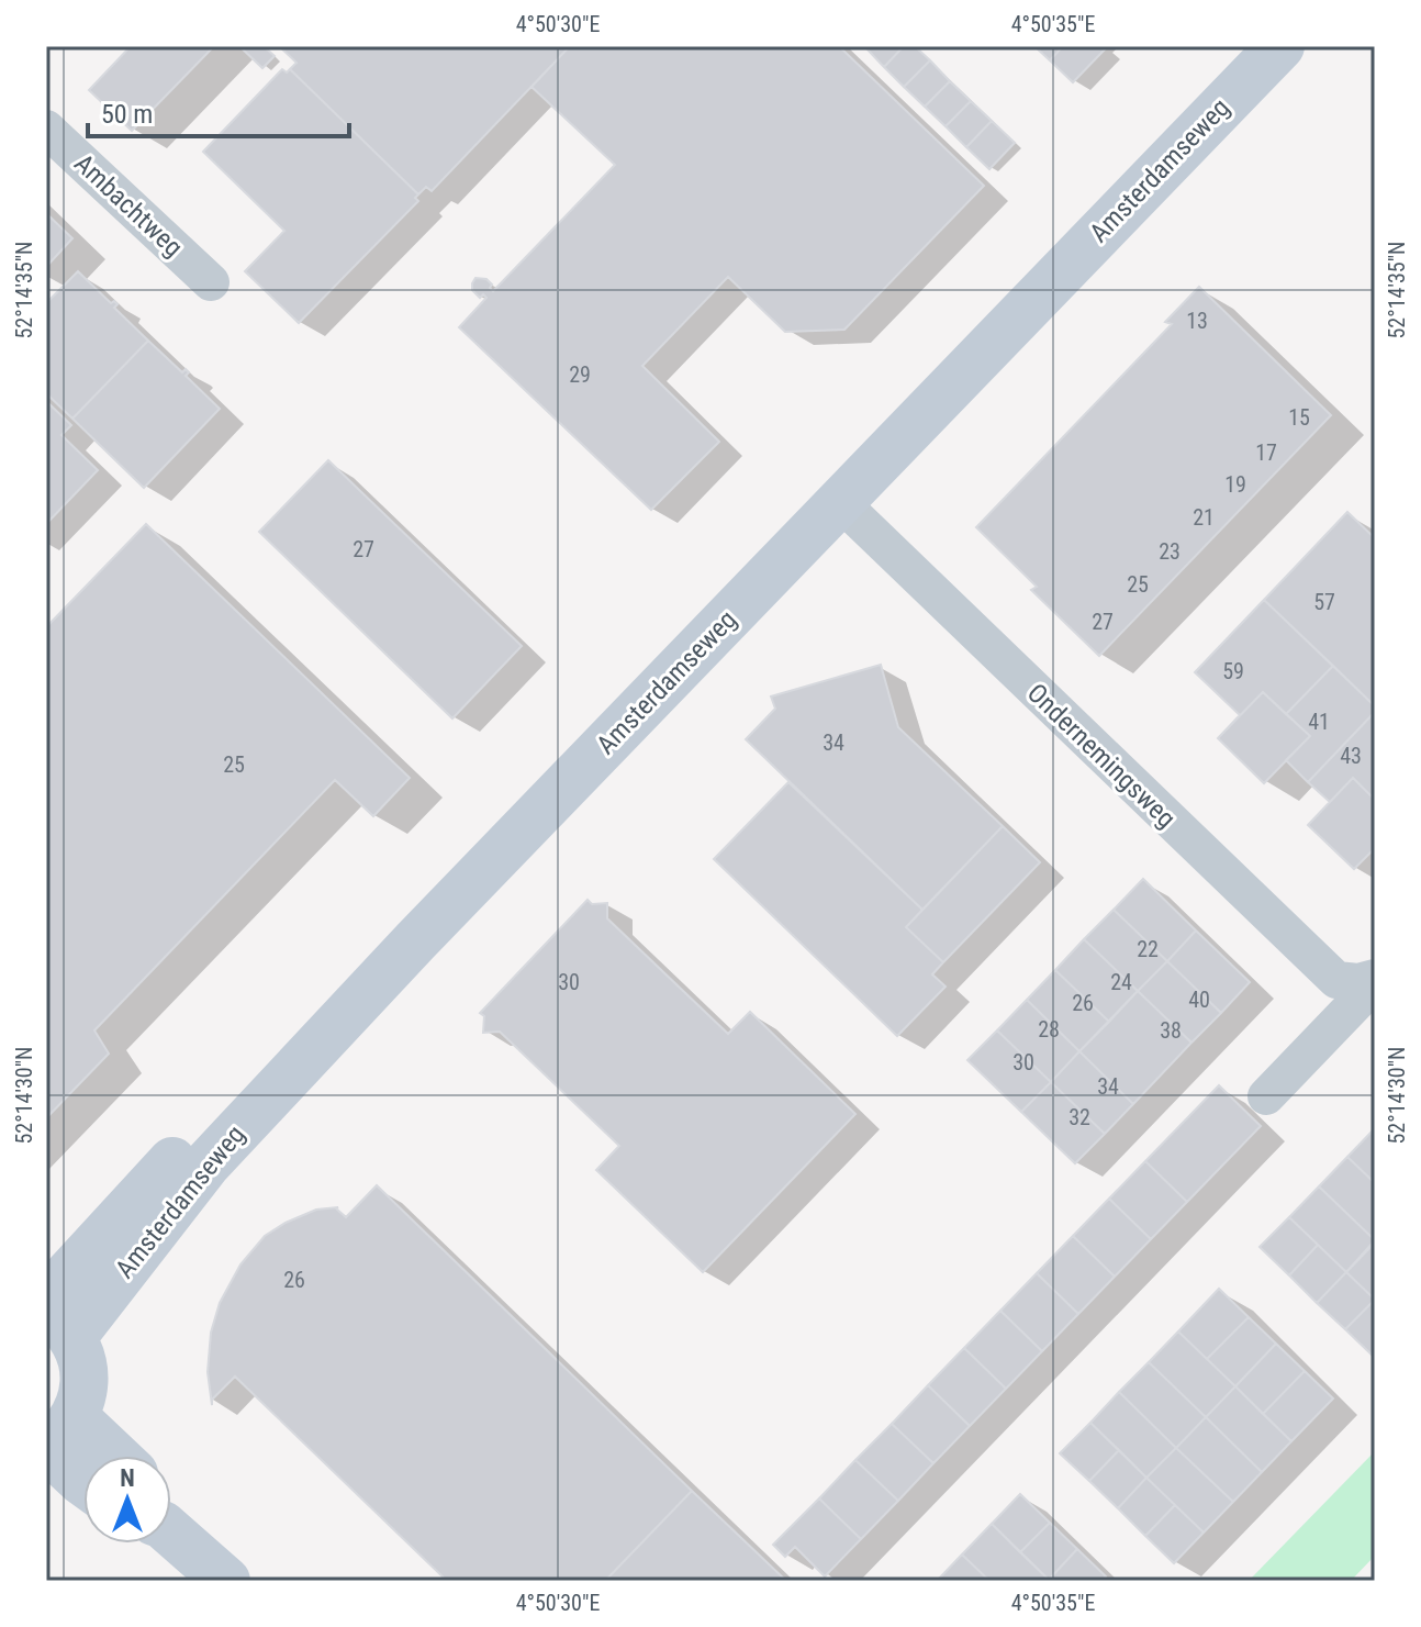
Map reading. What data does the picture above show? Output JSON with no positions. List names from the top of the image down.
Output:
{
  "streets": {
    "street": ["Amsterdamseweg", "Ambachtweg", "Ondernemingsweg"]
  },
  "crossings": [
    ["Amsterdamseweg", "Ondernemingsweg"]
  ],
  "house_numbers": [
    "13",
    "29",
    "15",
    "17",
    "19",
    "21",
    "27",
    "23",
    "25",
    "57",
    "27",
    "59",
    "41",
    "34",
    "43",
    "25",
    "22",
    "30",
    "24",
    "40",
    "26",
    "28",
    "38",
    "30",
    "34",
    "32",
    "26"
  ],
  "scale_bar": "50 m",
  "north": "top",
  "coordinates": [
    "4°50'30\"E",
    "4°50'35\"E",
    "52°14'35\"N",
    "52°14'30\"N"
  ]
}
